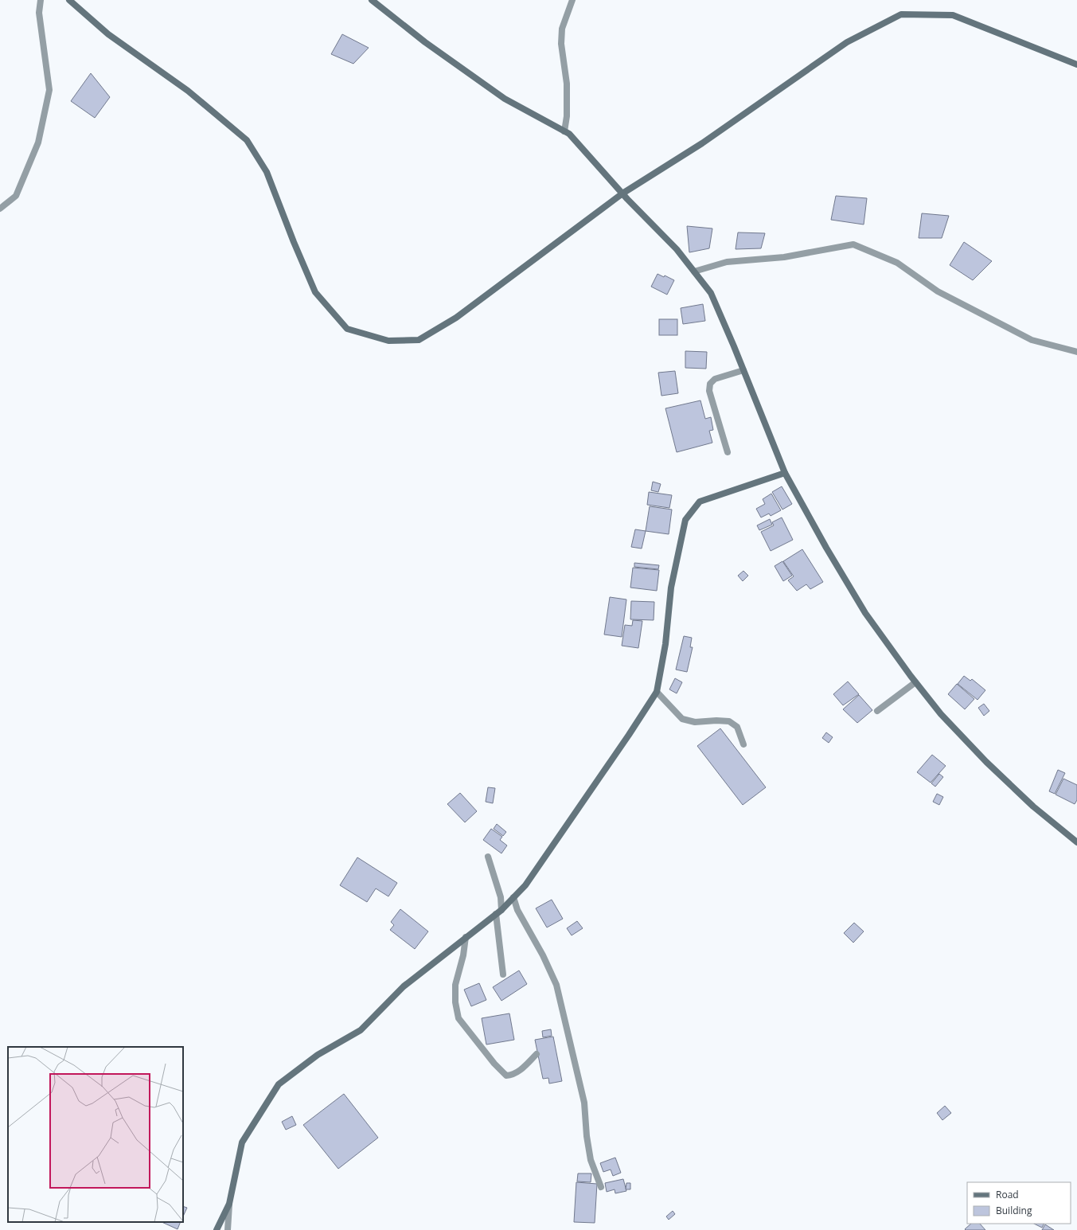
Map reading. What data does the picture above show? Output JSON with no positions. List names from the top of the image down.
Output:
{
  "legend": ["Road", "Building"]
}
